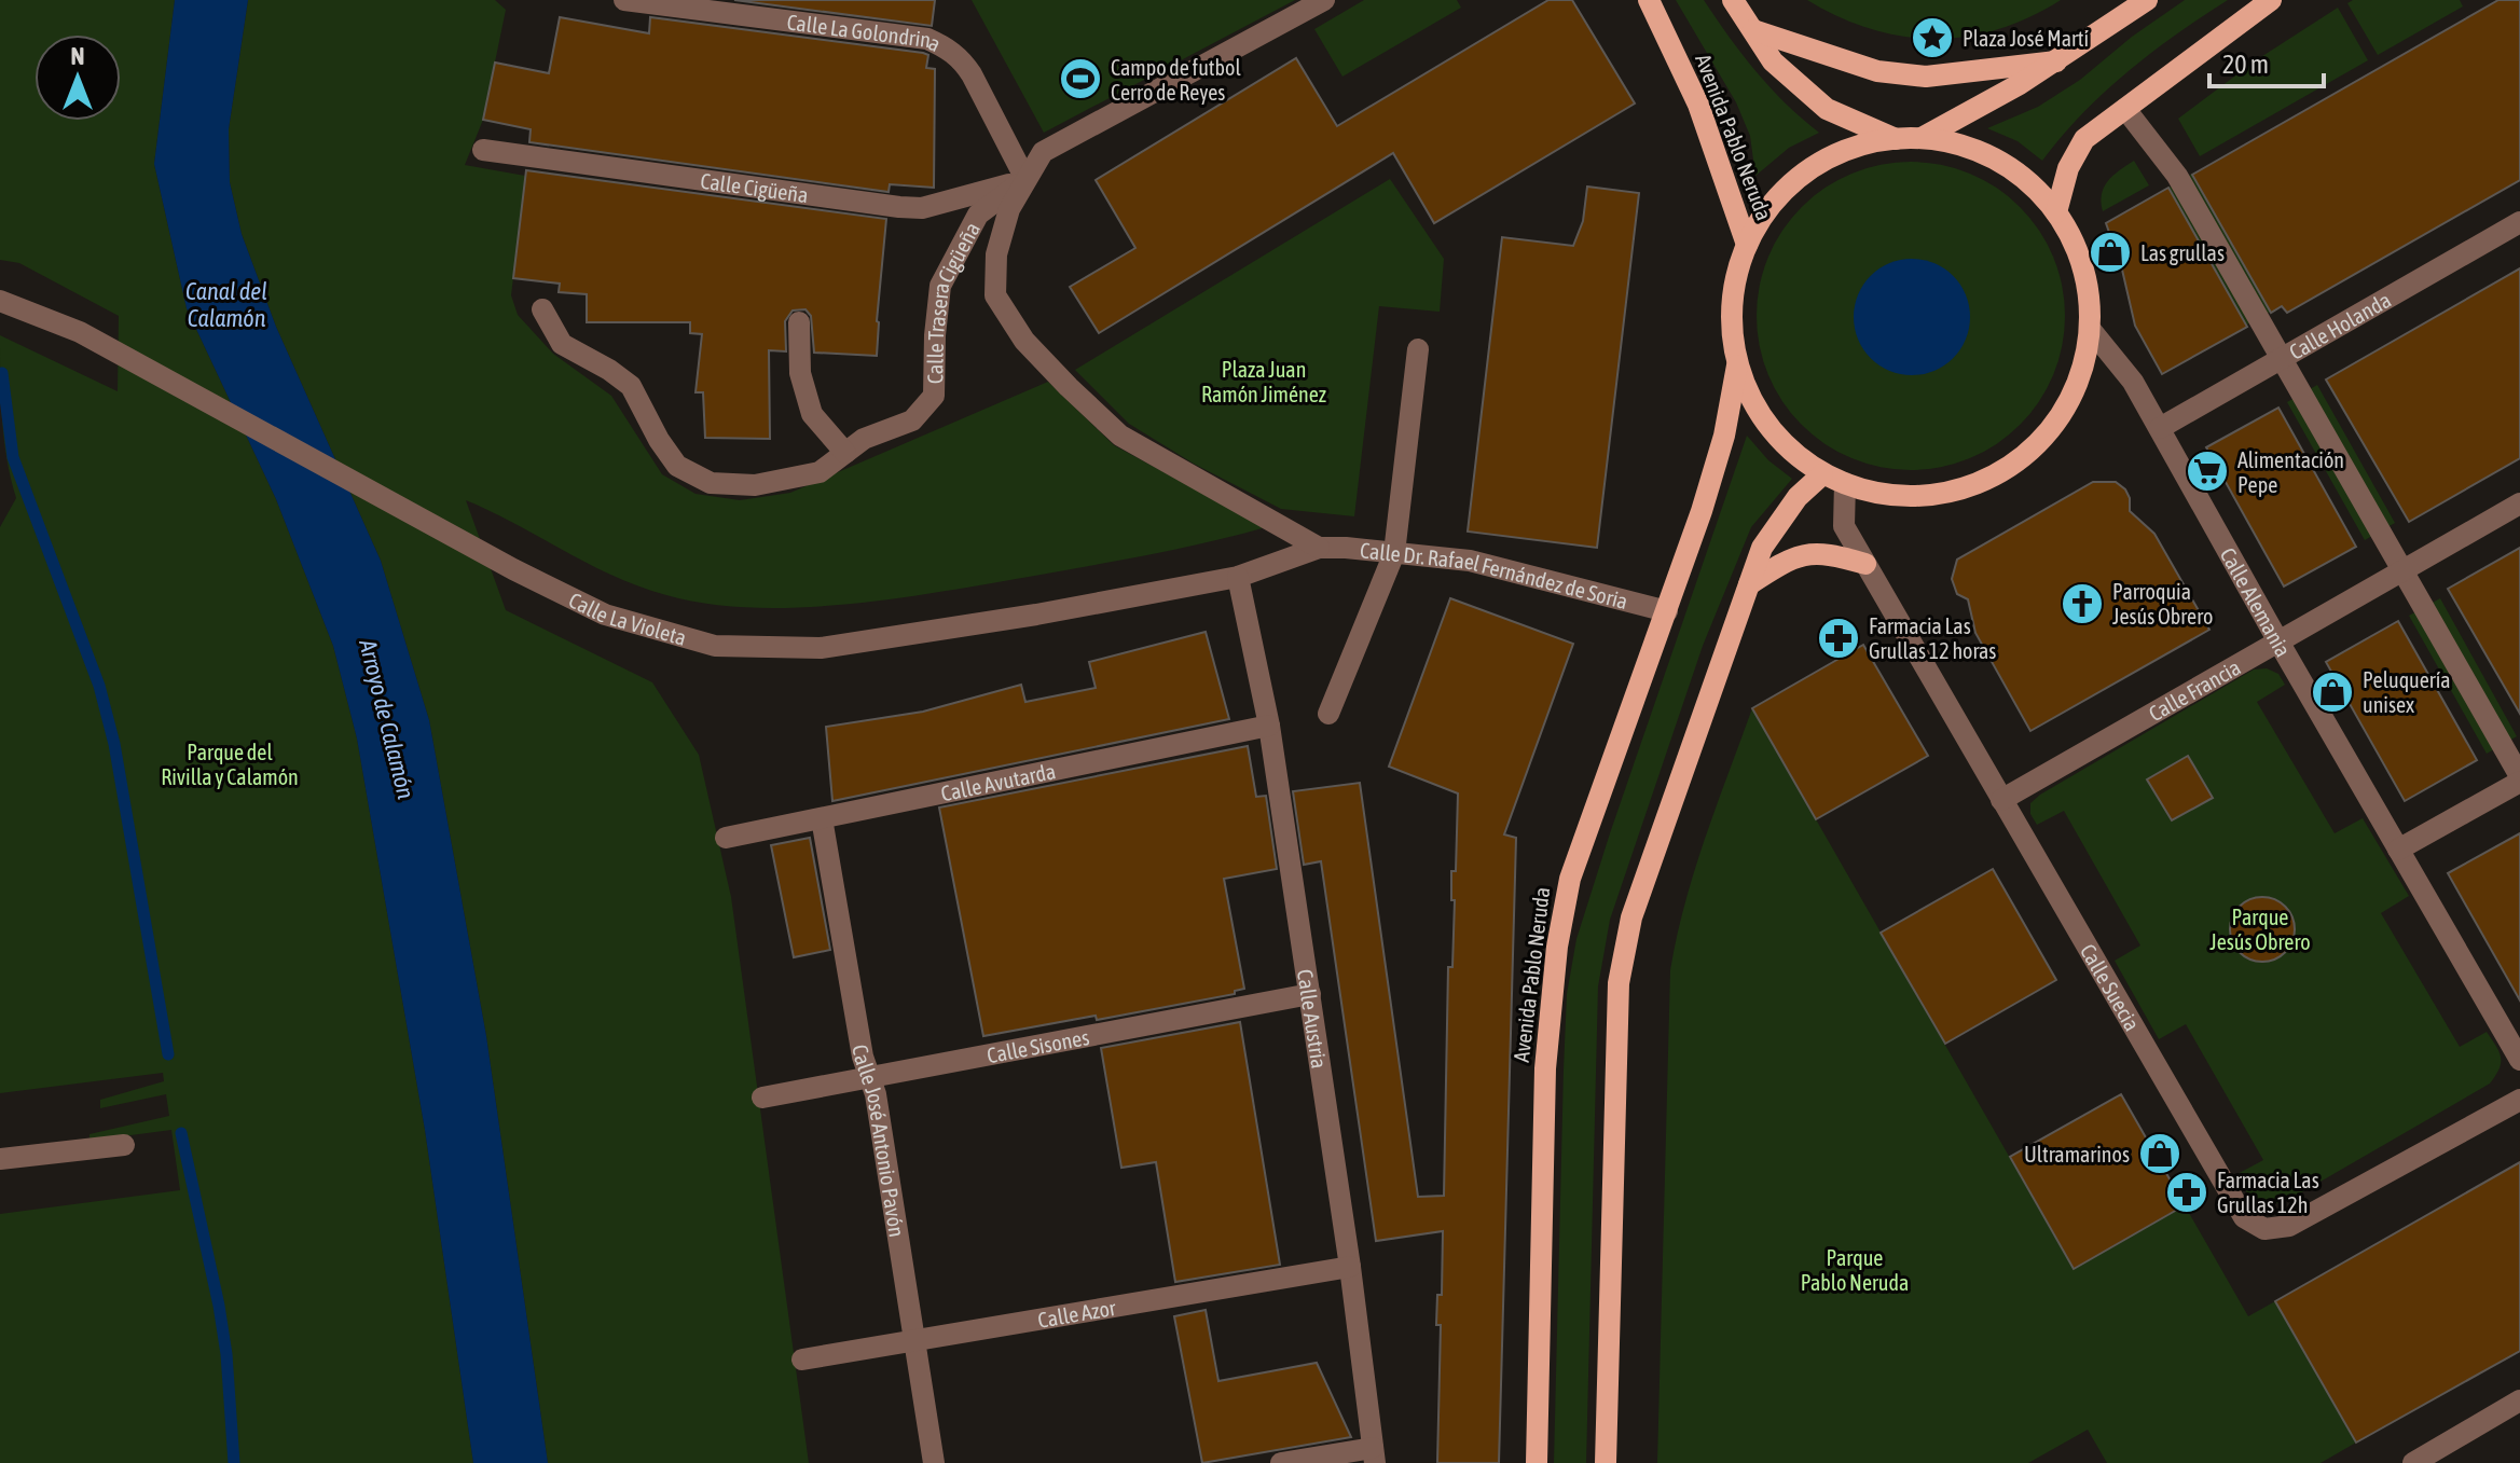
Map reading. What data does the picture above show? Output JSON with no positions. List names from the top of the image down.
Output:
{
  "streets": {
    "main road": ["Avenida Pablo Neruda"],
    "street": [
      "Calle La Golondrina",
      "Calle Cigüeña",
      "Calle Trasera Cigüeña",
      "Calle Holanda",
      "Calle Dr. Rafael Fernández de Soria",
      "Calle Alemania",
      "Calle La Violeta",
      "Calle Francia",
      "Calle Avutarda",
      "Calle Suecia",
      "Calle Austria",
      "Calle Sisones",
      "Calle José Antonio Pavón",
      "Calle Azor"
    ]
  },
  "crossings": [
    ["Calle La Golondrina", "Calle Cigüeña"],
    ["Calle La Golondrina", "Calle Trasera Cigüeña"],
    ["Avenida Pablo Neruda", "Calle Dr. Rafael Fernández de Soria"],
    ["Calle Cigüeña", "Calle Trasera Cigüeña"],
    ["Calle Holanda", "Calle Alemania"],
    ["Calle Dr. Rafael Fernández de Soria", "Calle La Violeta"],
    ["Calle Alemania", "Calle Francia"],
    ["Calle La Violeta", "Calle Austria"],
    ["Calle Francia", "Calle Suecia"],
    ["Calle Avutarda", "Calle Austria"],
    ["Calle Avutarda", "Calle José Antonio Pavón"],
    ["Calle Austria", "Calle Sisones"],
    ["Calle Austria", "Calle Azor"],
    ["Calle Sisones", "Calle José Antonio Pavón"],
    ["Calle José Antonio Pavón", "Calle Azor"]
  ],
  "water": ["Canal del Calamón", "Arroyo de Calamón"],
  "parks": [
    "Plaza Juan Ramón Jiménez",
    "Parque del Rivilla y Calamón",
    "Parque Jesús Obrero",
    "Parque Pablo Neruda"
  ],
  "places": {
    "place": ["Plaza José Martí"],
    "sports": ["Campo de futbol Cerro de Reyes"],
    "shop": ["Las grullas", "Peluquería unisex", "Ultramarinos"],
    "supermarket": ["Alimentación Pepe"],
    "church": ["Parroquia Jesús Obrero"],
    "pharmacy": ["Farmacia Las Grullas 12 horas", "Farmacia Las Grullas 12h"]
  },
  "scale_bar": "20 m",
  "north": "top"
}
